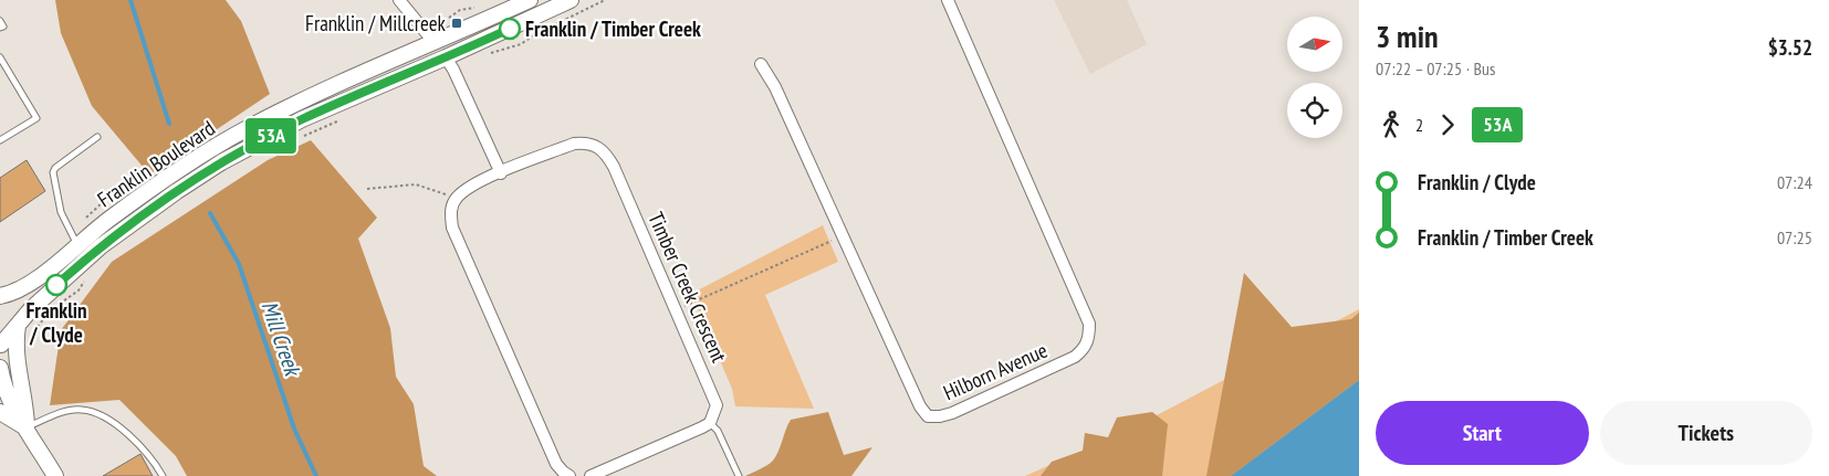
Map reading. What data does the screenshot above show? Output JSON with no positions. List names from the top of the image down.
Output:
{
  "streets": {
    "main road": ["Franklin Boulevard"],
    "street": ["Timber Creek Crescent", "Hilborn Avenue"]
  },
  "water": ["Mill Creek"],
  "places": {
    "transit": ["Franklin / Millcreek"],
    "other": ["Franklin / Timber Creek", "Franklin / Clyde"]
  },
  "lines": ["bus line 53A"],
  "north": "right",
  "page": {
    "on_map": "53A",
    "heading": ["3 min", "07:22 – 07:25 · Bus", "$3.52"],
    "legs": ["2", "53A"],
    "list": [
      {
        "name": "Franklin / Clyde",
        "value": "07:24"
      },
      {
        "name": "Franklin / Timber Creek",
        "value": "07:25"
      }
    ],
    "buttons": ["Start", "Tickets"]
  }
}
